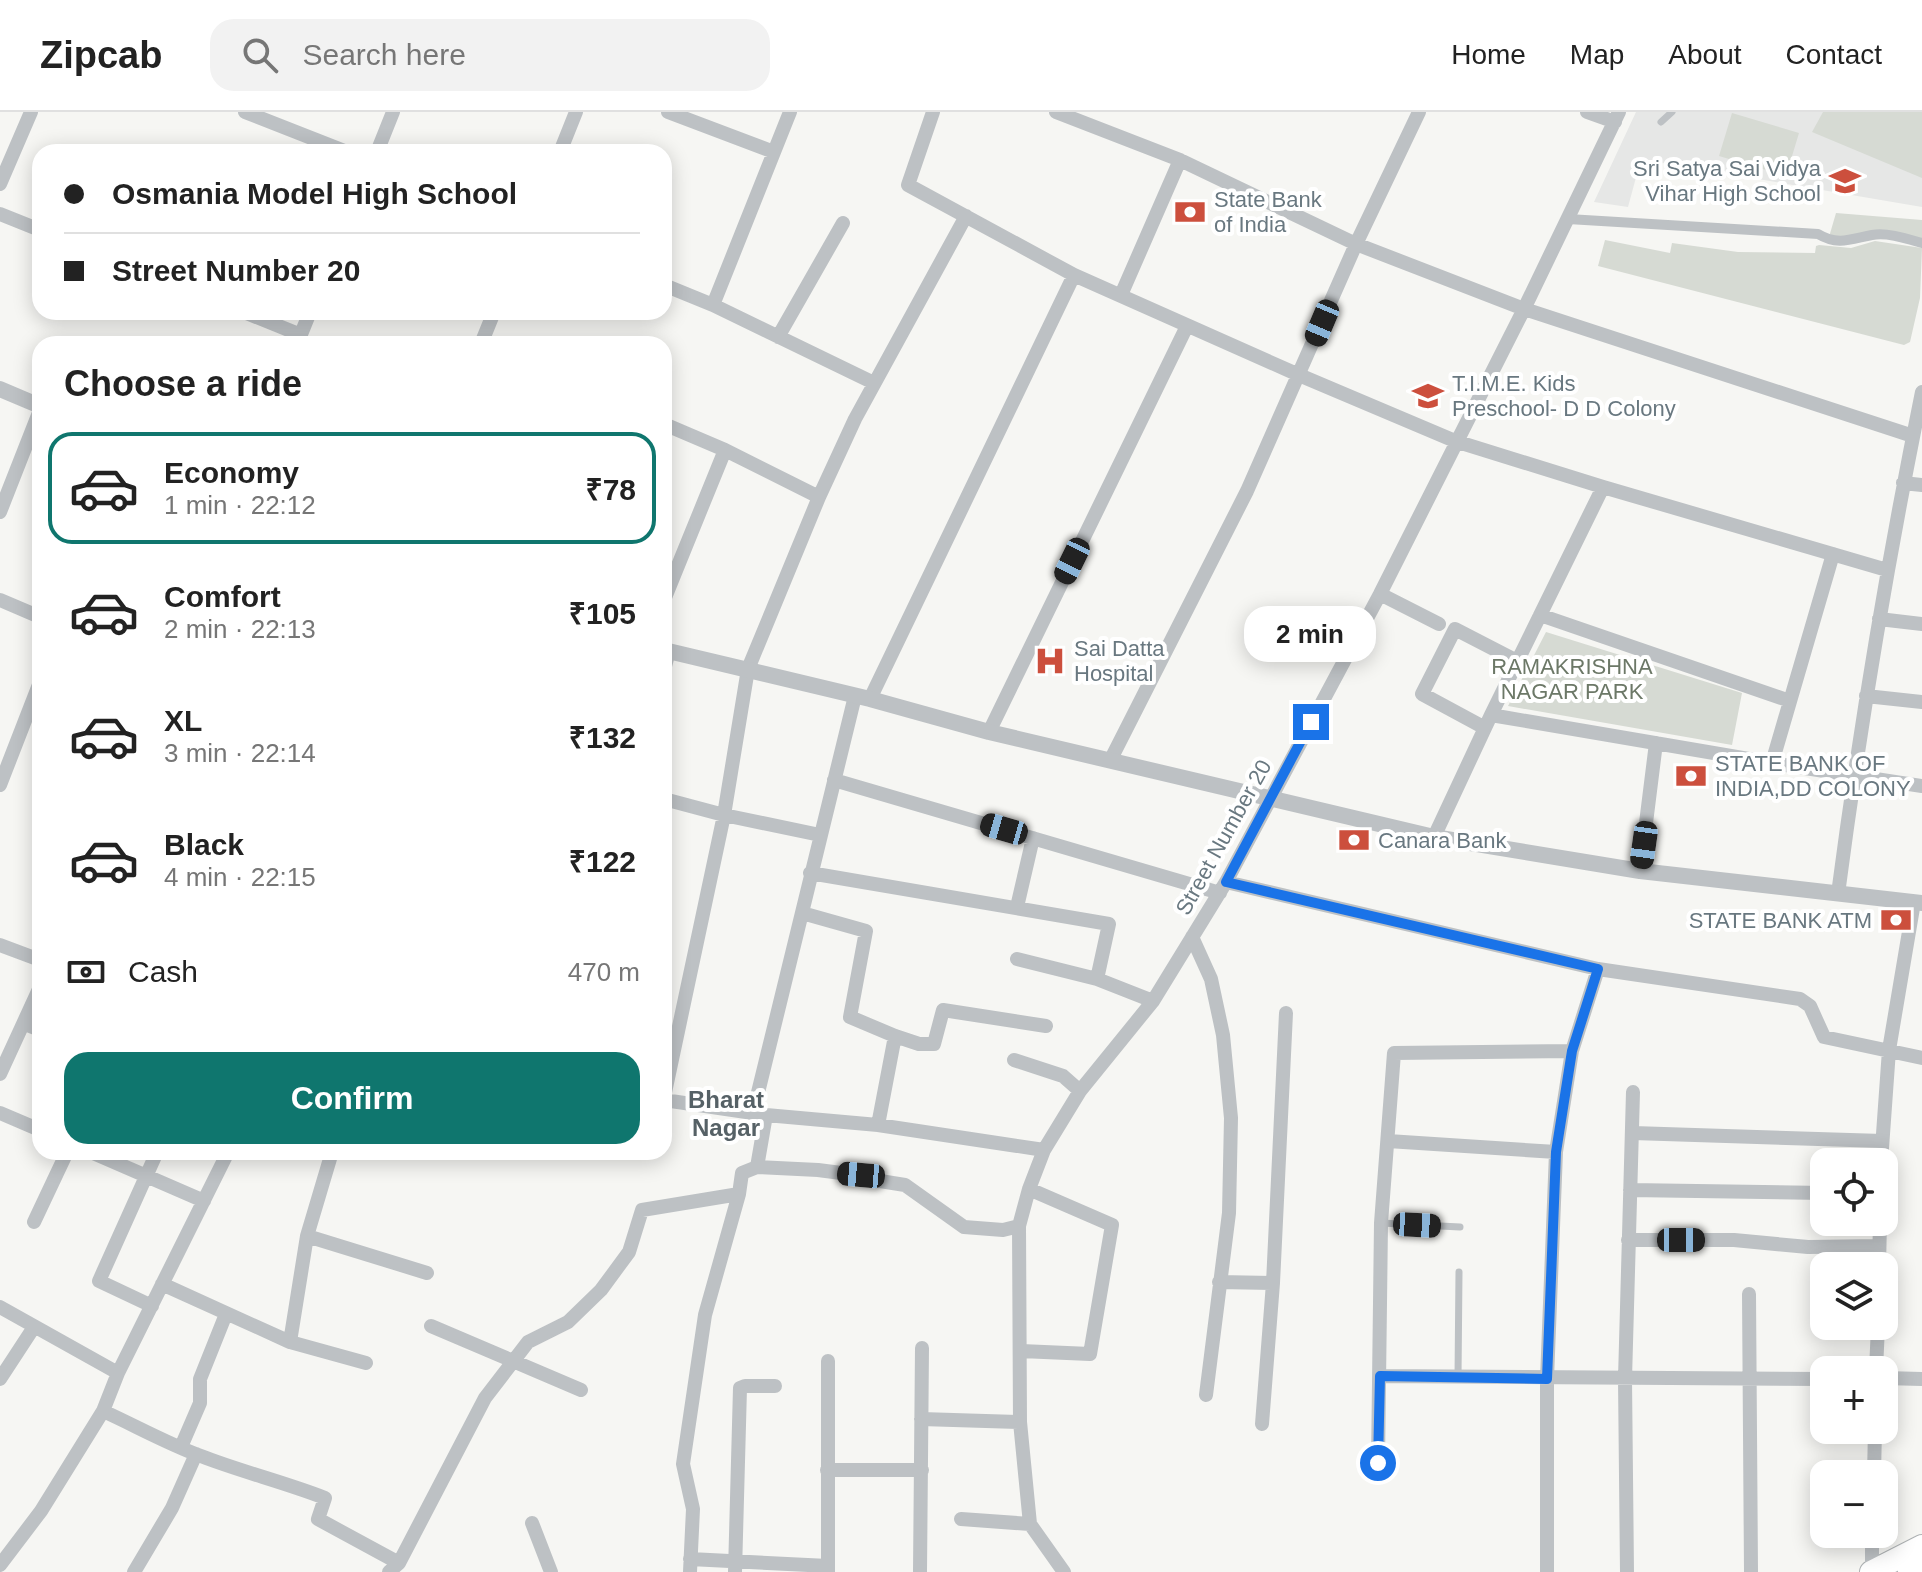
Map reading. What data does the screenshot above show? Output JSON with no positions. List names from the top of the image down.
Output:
{
  "streets": {
    "street": ["Street Number 20"]
  },
  "districts": ["Bharat Nagar"],
  "parks": ["RAMAKRISHNA NAGAR PARK"],
  "places": {
    "school or university": ["Sri Satya Sai Vidya Vihar High School", "T.I.M.E. Kids Preschool- D D Colony"],
    "bank": [
      "State Bank of India",
      "STATE BANK OF INDIA,DD COLONY",
      "Canara Bank",
      "STATE BANK ATM"
    ],
    "hospital": ["Sai Datta Hospital"]
  },
  "page": {
    "header": "Zipcab",
    "search": "Search here",
    "nav": [
      "Home",
      "Map",
      "About",
      "Contact"
    ],
    "banner": ["Osmania Model High School", "Street Number 20"],
    "heading": "Choose a ride",
    "list": [
      {
        "name": "Economy",
        "note": "1 min · 22:12",
        "value": "₹78"
      },
      {
        "name": "Comfort",
        "note": "2 min · 22:13",
        "value": "₹105"
      },
      {
        "name": "XL",
        "note": "3 min · 22:14",
        "value": "₹132"
      },
      {
        "name": "Black",
        "note": "4 min · 22:15",
        "value": "₹122"
      }
    ],
    "bubble": "2 min",
    "pay": ["Cash", "470 m"],
    "buttons": "Confirm",
    "map_buttons": ["+", "−"]
  }
}
